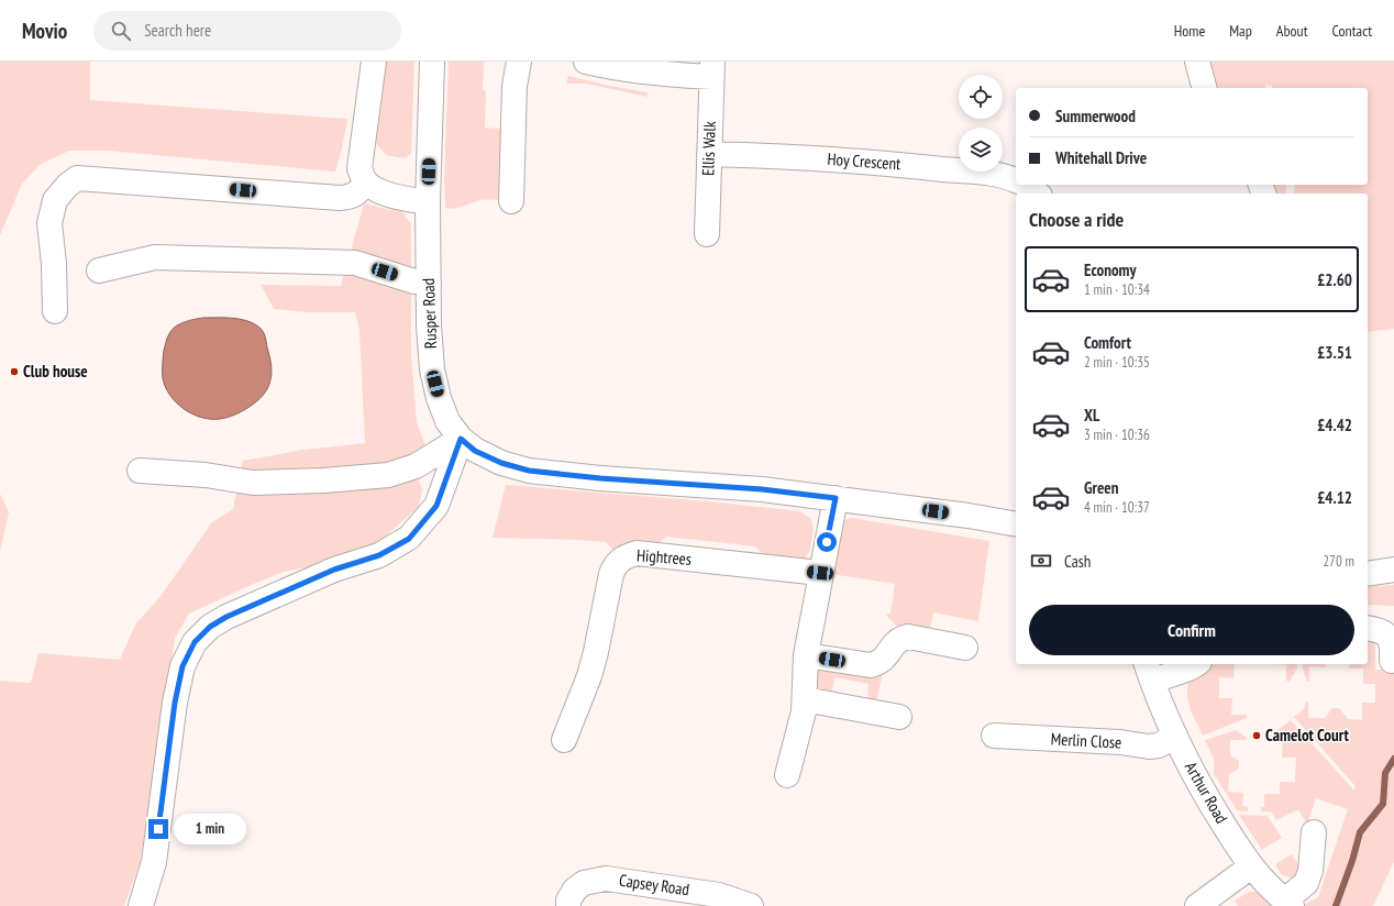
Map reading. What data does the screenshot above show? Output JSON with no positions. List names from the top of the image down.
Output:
{
  "streets": {
    "street": [
      "Ellis Walk",
      "Hoy Crescent",
      "Rusper Road",
      "Hightrees",
      "Merlin Close",
      "Arthur Road",
      "Capsey Road"
    ]
  },
  "crossings": [
    ["Ellis Walk", "Hoy Crescent"],
    ["Merlin Close", "Arthur Road"]
  ],
  "places": ["Club house", "Camelot Court"],
  "page": {
    "header": "Movio",
    "search": "Search here",
    "nav": [
      "Home",
      "Map",
      "About",
      "Contact"
    ],
    "banner": ["Summerwood", "Whitehall Drive"],
    "heading": "Choose a ride",
    "list": [
      {
        "name": "Economy",
        "note": "1 min · 10:34",
        "value": "£2.60"
      },
      {
        "name": "Comfort",
        "note": "2 min · 10:35",
        "value": "£3.51"
      },
      {
        "name": "XL",
        "note": "3 min · 10:36",
        "value": "£4.42"
      },
      {
        "name": "Green",
        "note": "4 min · 10:37",
        "value": "£4.12"
      }
    ],
    "pay": ["Cash", "270 m"],
    "buttons": "Confirm",
    "bubble": "1 min"
  }
}
